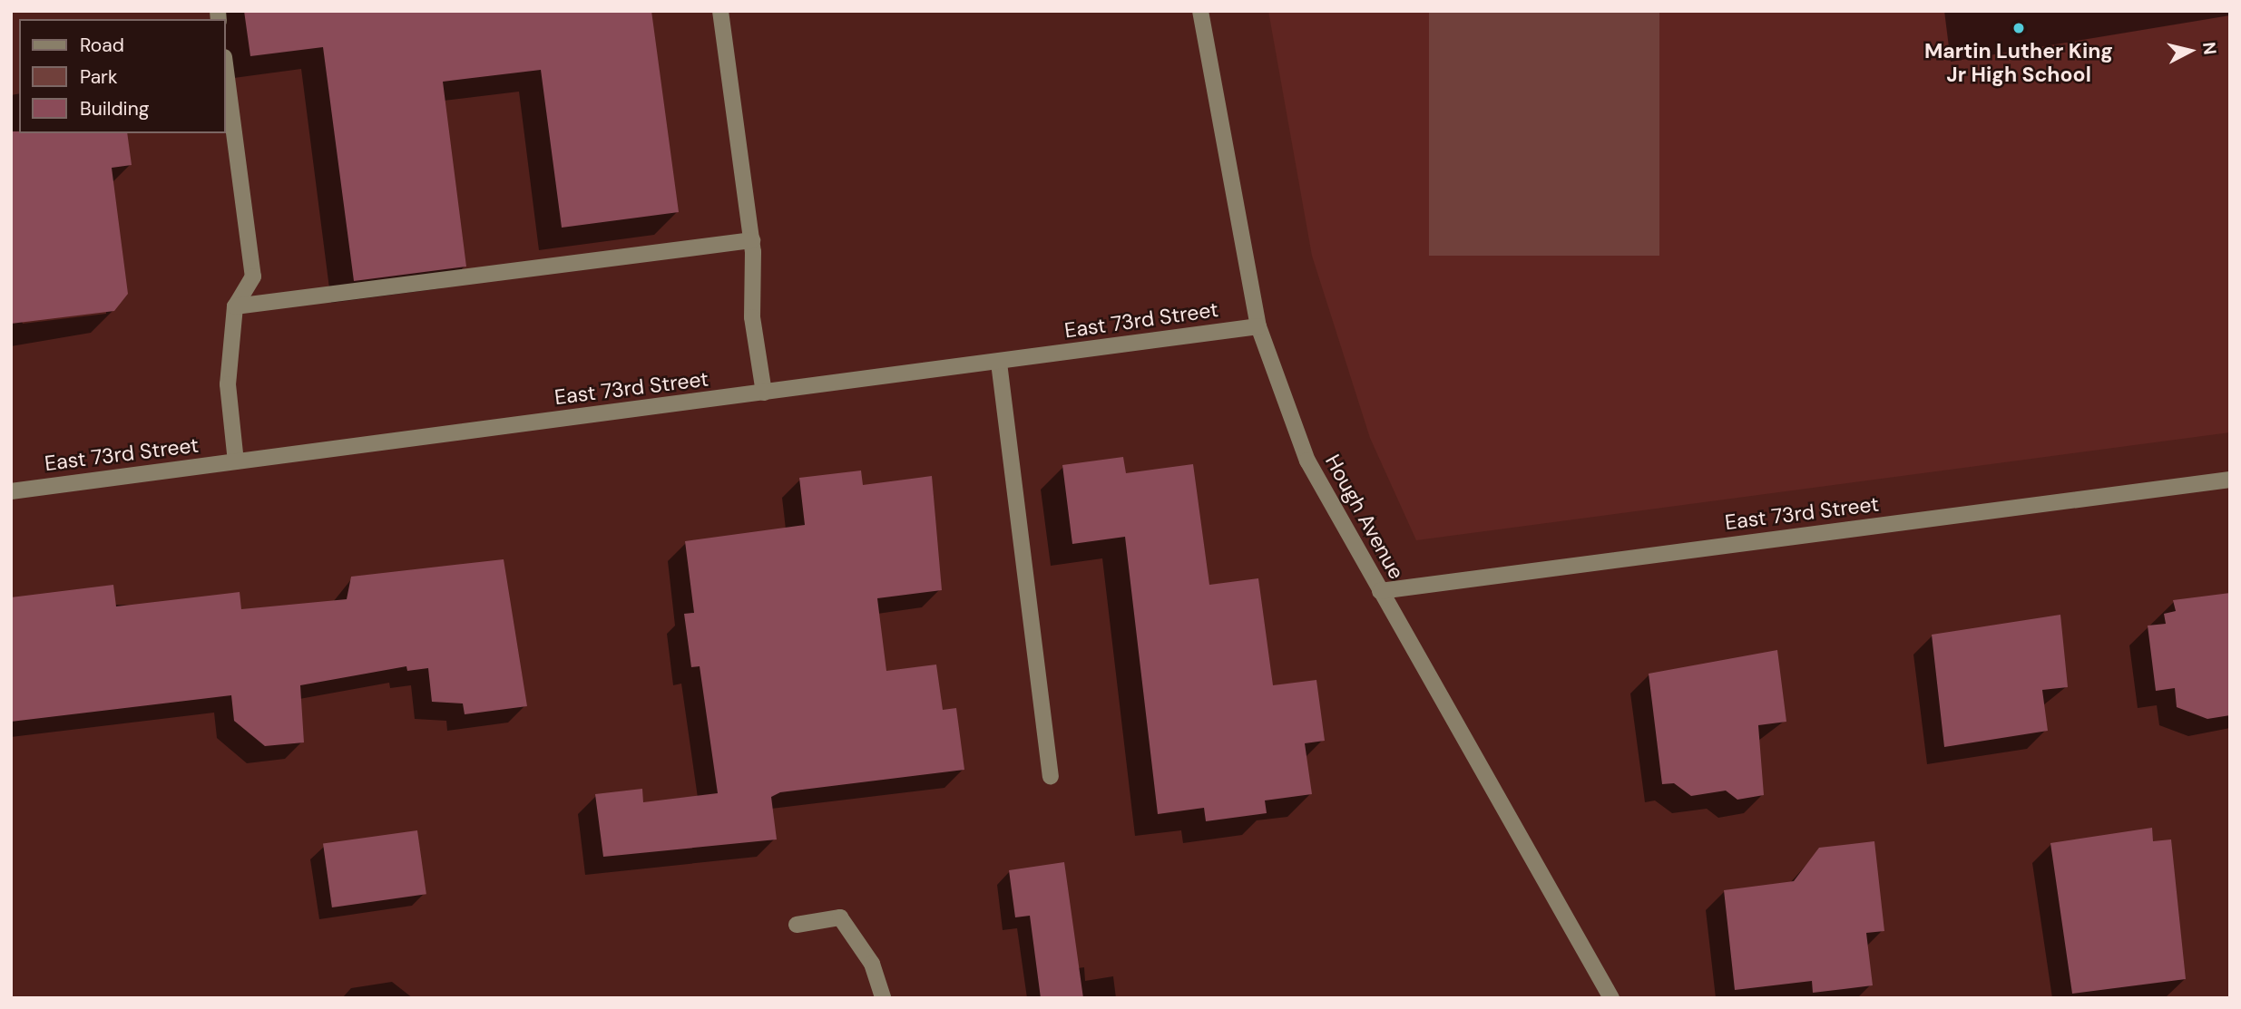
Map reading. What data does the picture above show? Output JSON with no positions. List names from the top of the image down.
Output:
{
  "streets": {
    "street": ["East 73rd Street", "Hough Avenue"]
  },
  "crossings": [
    ["East 73rd Street", "Hough Avenue"]
  ],
  "places": ["Martin Luther King Jr High School"],
  "legend": ["Road", "Park", "Building"],
  "north": "right"
}
